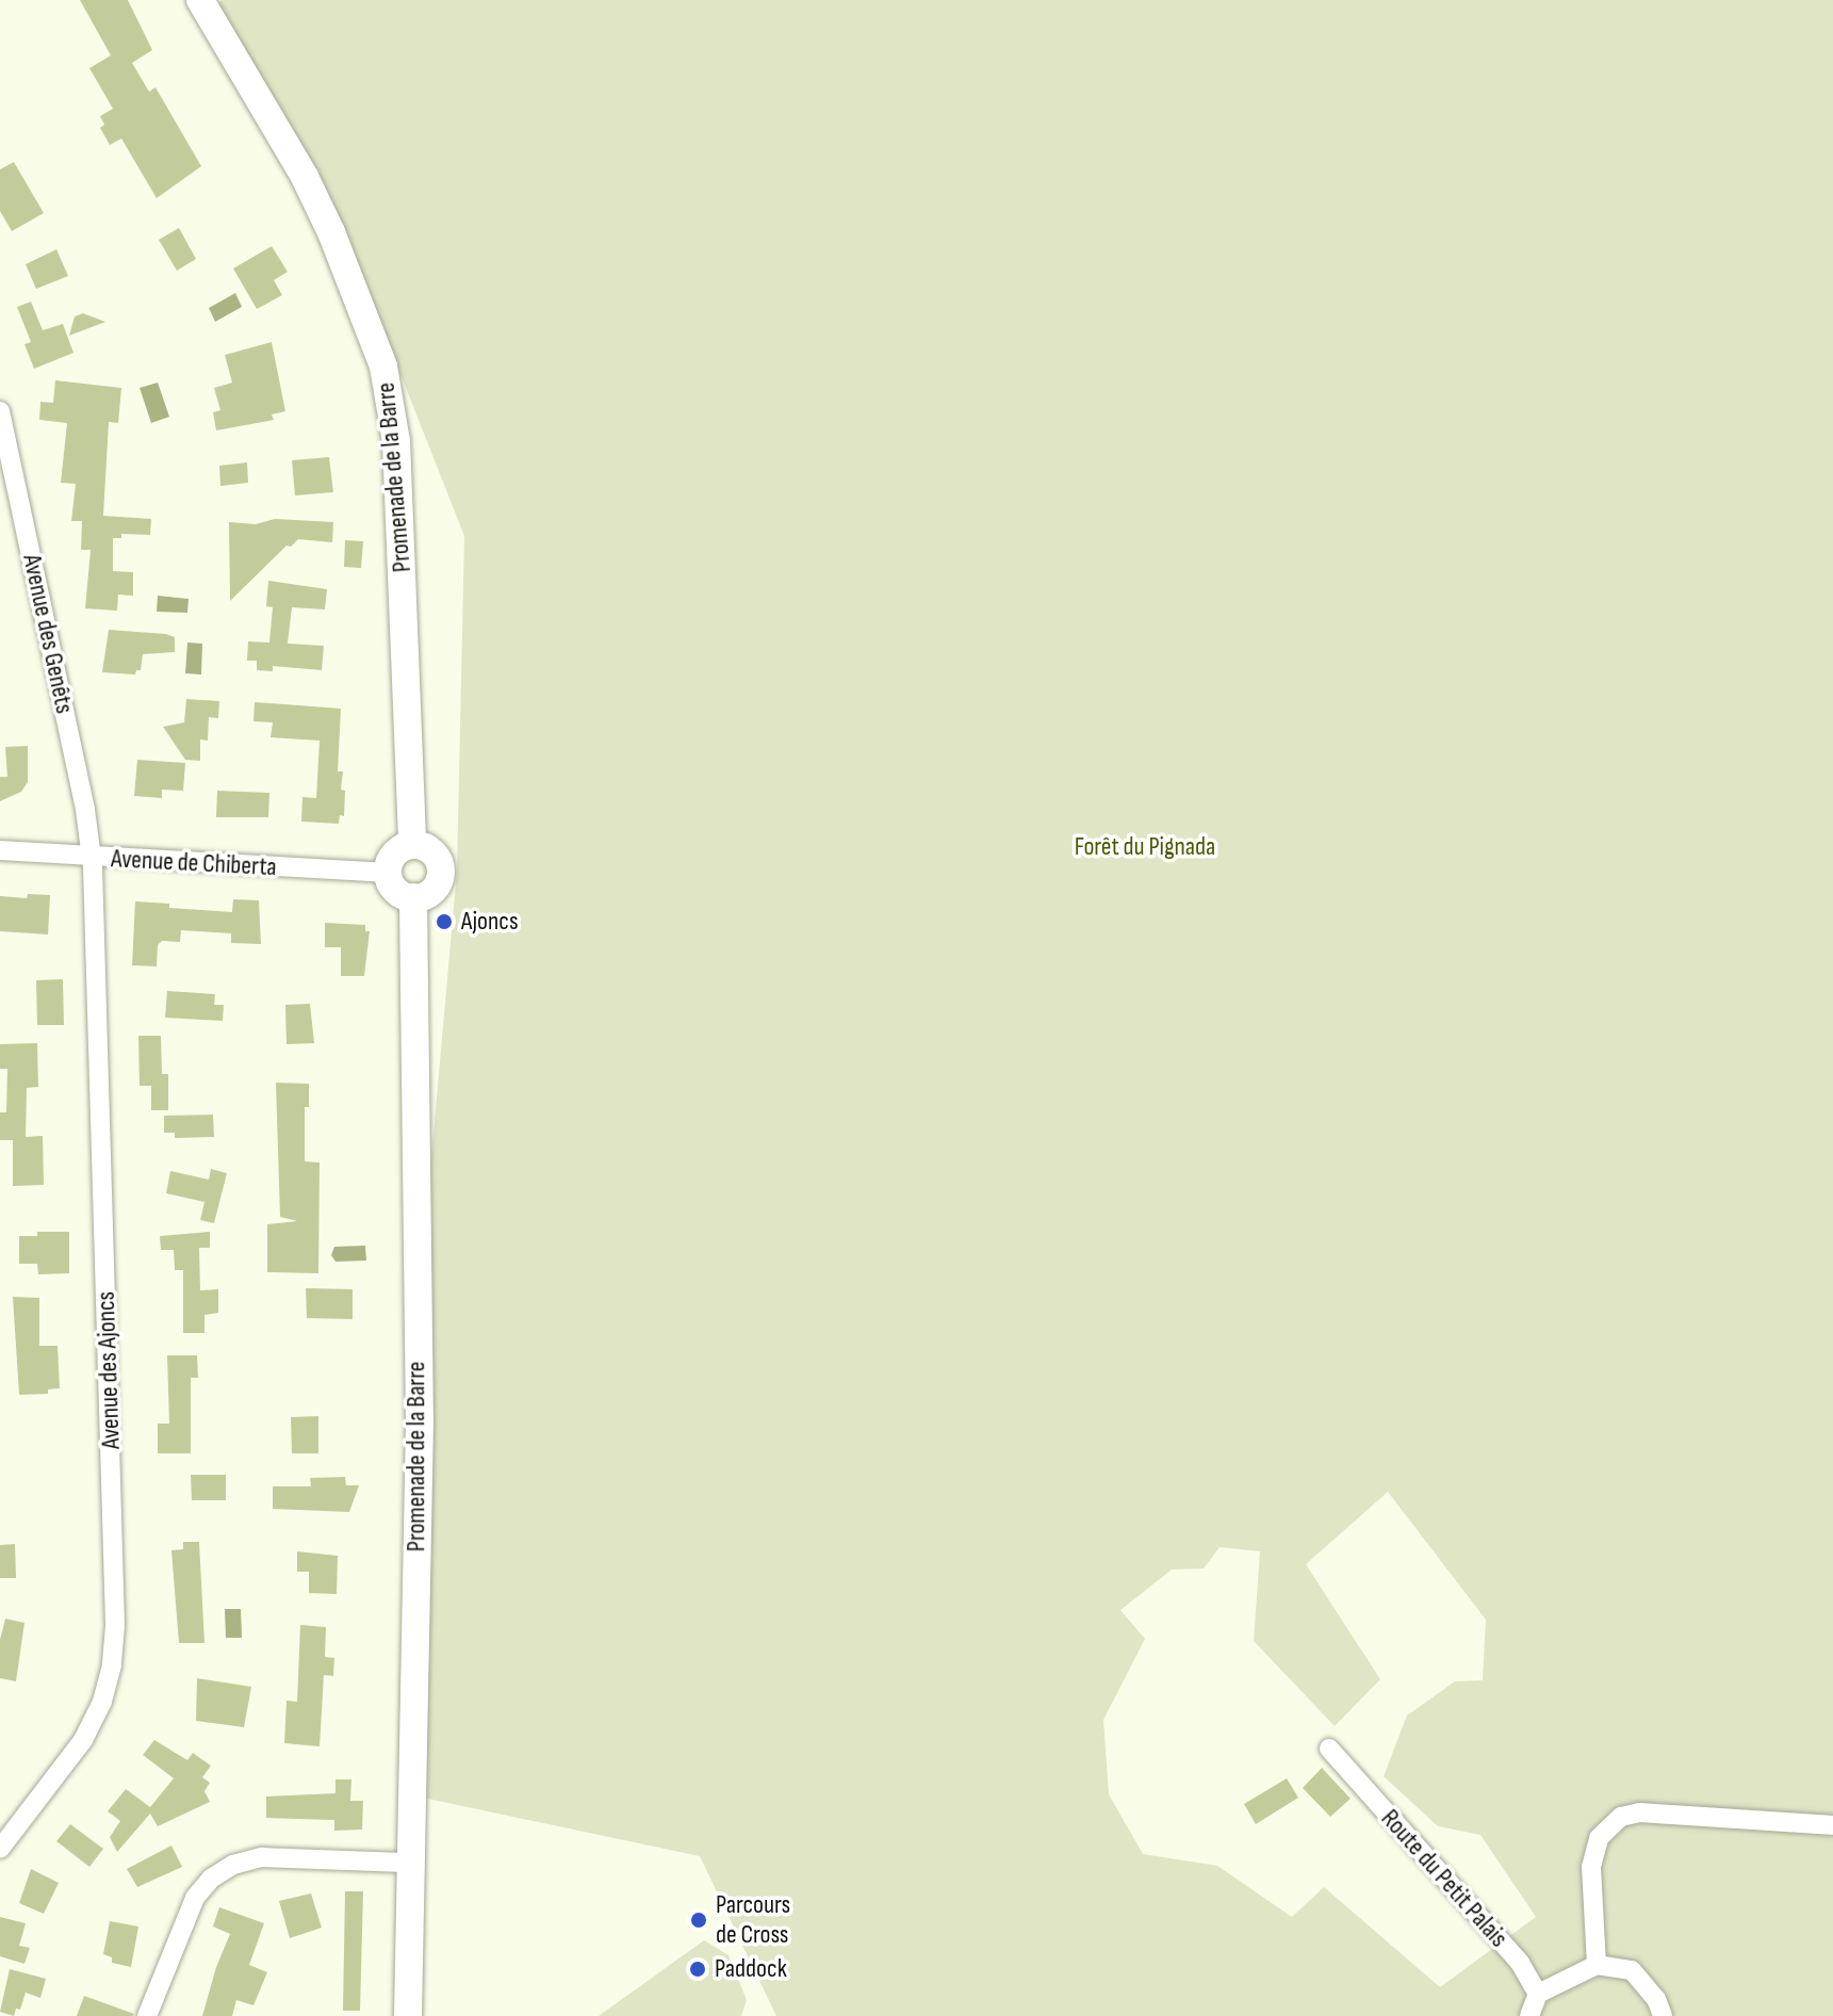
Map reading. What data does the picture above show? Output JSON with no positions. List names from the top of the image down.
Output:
{
  "streets": {
    "main road": ["Promenade de la Barre"],
    "street": [
      "Avenue des Genêts",
      "Avenue de Chiberta",
      "Avenue des Ajoncs",
      "Route du Petit Palais"
    ]
  },
  "crossings": [
    ["Promenade de la Barre", "Avenue de Chiberta"],
    ["Avenue des Genêts", "Avenue de Chiberta"],
    ["Avenue des Genêts", "Avenue des Ajoncs"],
    ["Avenue de Chiberta", "Avenue des Ajoncs"]
  ],
  "parks": ["Forêt du Pignada"],
  "places": ["Ajoncs", "Parcours de Cross", "Paddock"]
}
